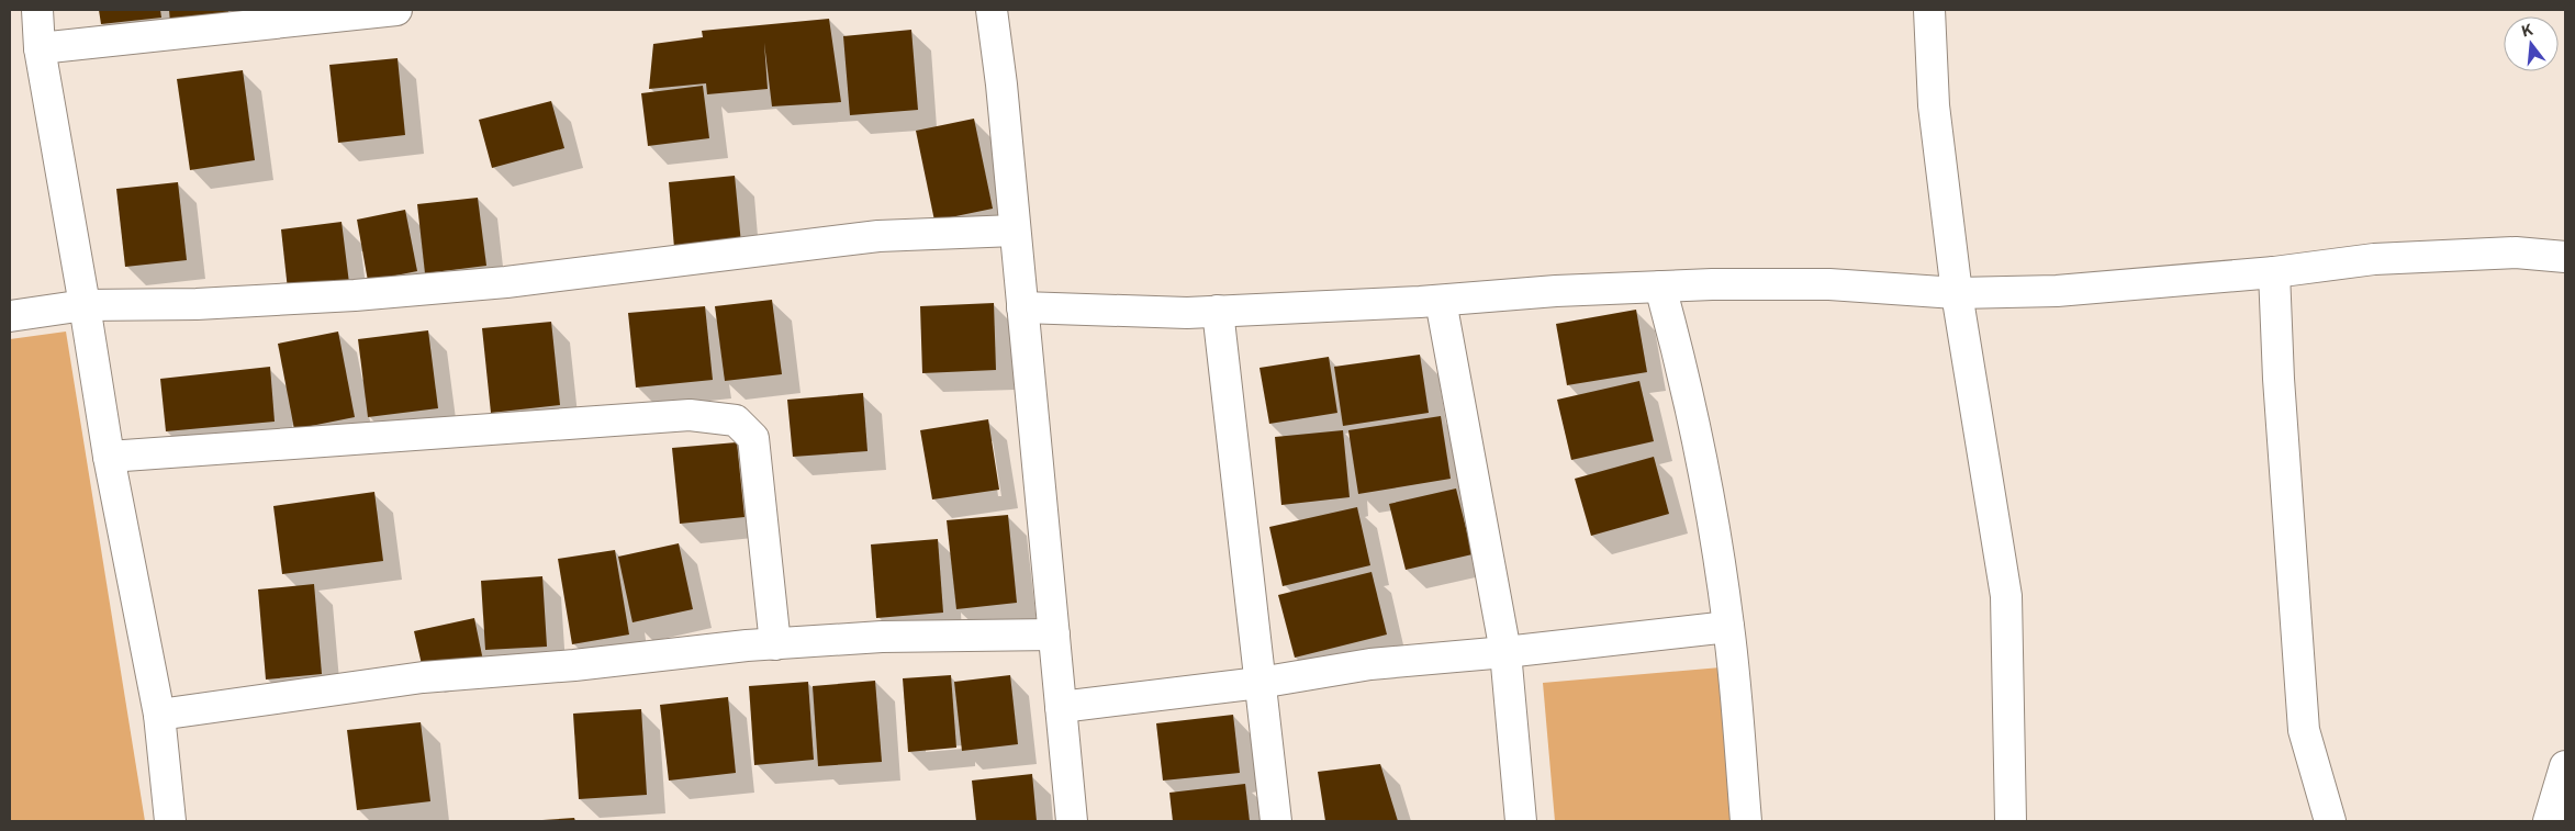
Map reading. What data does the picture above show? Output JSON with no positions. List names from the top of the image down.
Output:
{
  "north": "top"
}
